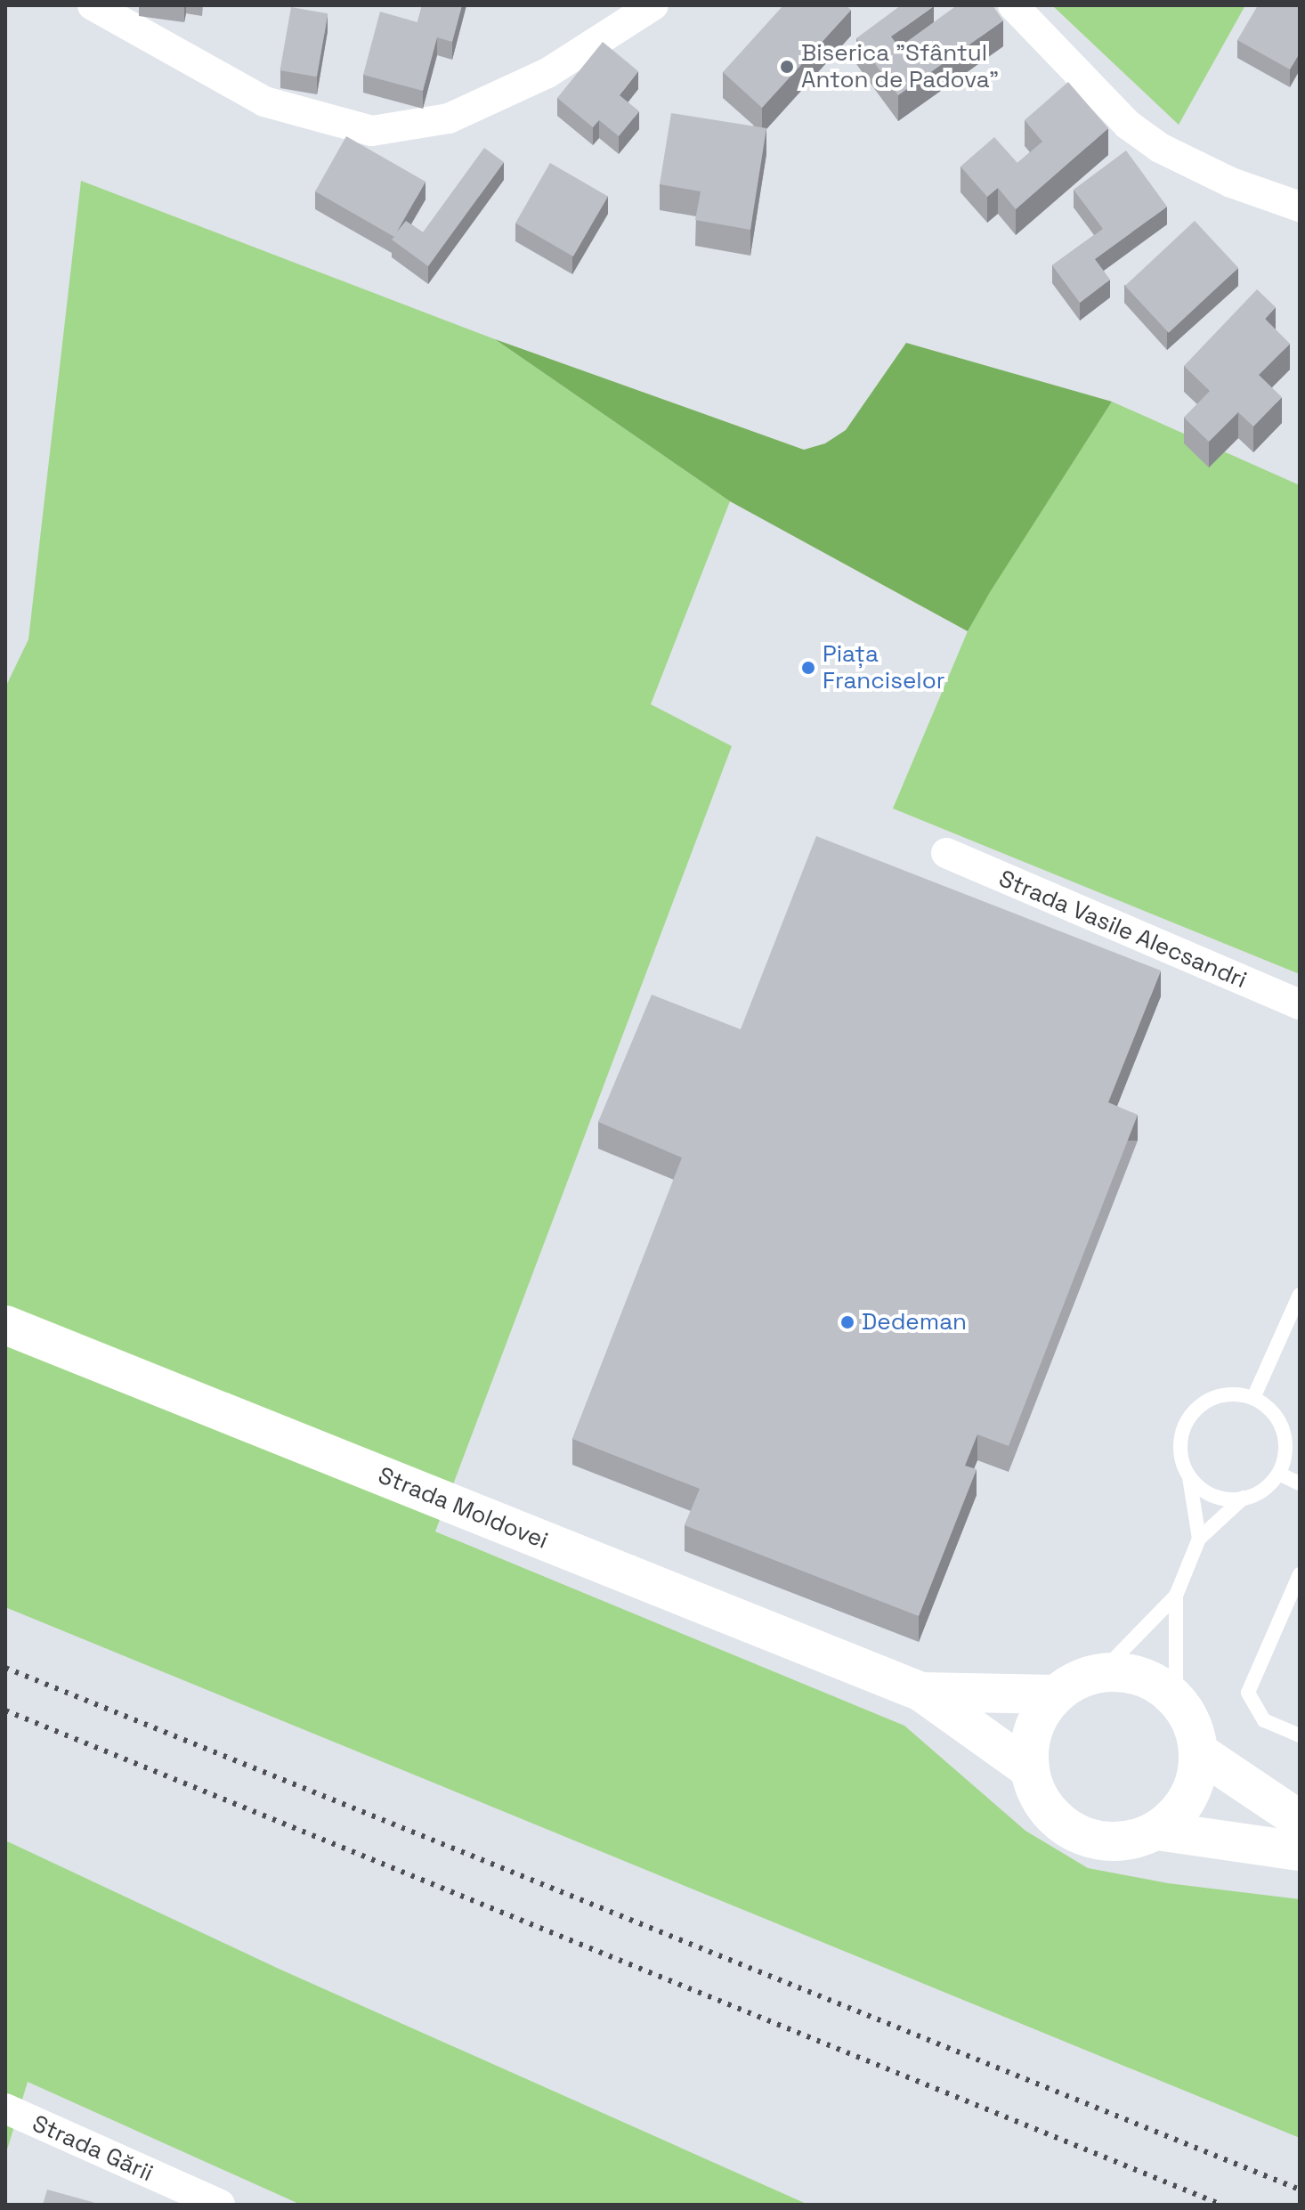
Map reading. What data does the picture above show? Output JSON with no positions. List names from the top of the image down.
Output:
{
  "streets": {
    "main road": ["Strada Moldovei"],
    "street": ["Strada Vasile Alecsandri", "Strada Gării"]
  },
  "places": ["Biserica \"Sfântul Anton de Padova\"", "Piața Franciselor", "Dedeman"]
}
